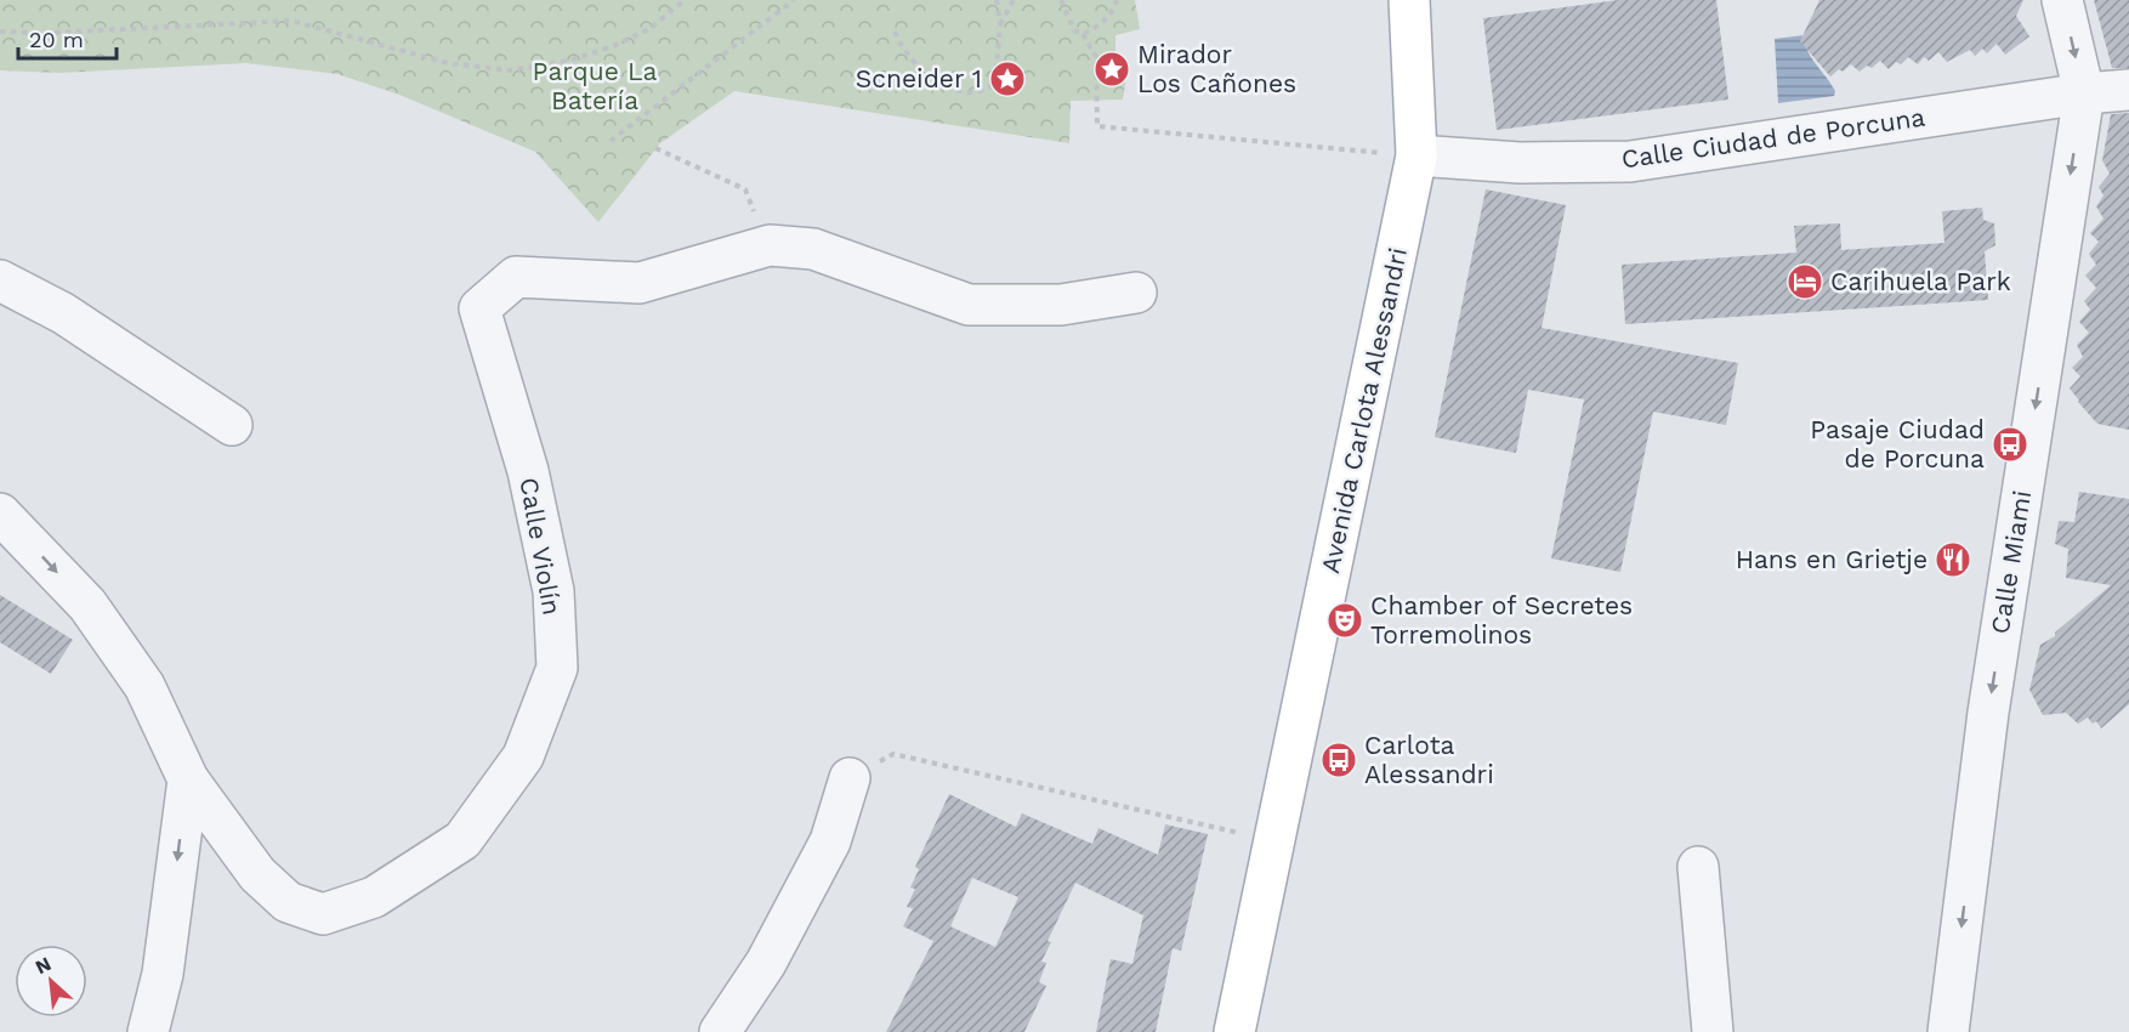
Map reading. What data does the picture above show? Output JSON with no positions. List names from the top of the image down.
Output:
{
  "streets": {
    "main road": ["Avenida Carlota Alessandri"],
    "street": ["Calle Ciudad de Porcuna", "Calle Violín", "Calle Miami"]
  },
  "crossings": [
    ["Calle Ciudad de Porcuna", "Avenida Carlota Alessandri"],
    ["Calle Ciudad de Porcuna", "Calle Miami"]
  ],
  "one_way": ["Calle Miami"],
  "parks": ["Parque La Batería"],
  "places": {
    "place": ["Mirador Los Cañones", "Scneider 1"],
    "hotel": ["Carihuela Park"],
    "bus stop": ["Pasaje Ciudad de Porcuna", "Carlota Alessandri"],
    "restaurant": ["Hans en Grietje"],
    "theatre": ["Chamber of Secretes Torremolinos"]
  },
  "scale_bar": "20 m",
  "north": "top left"
}
